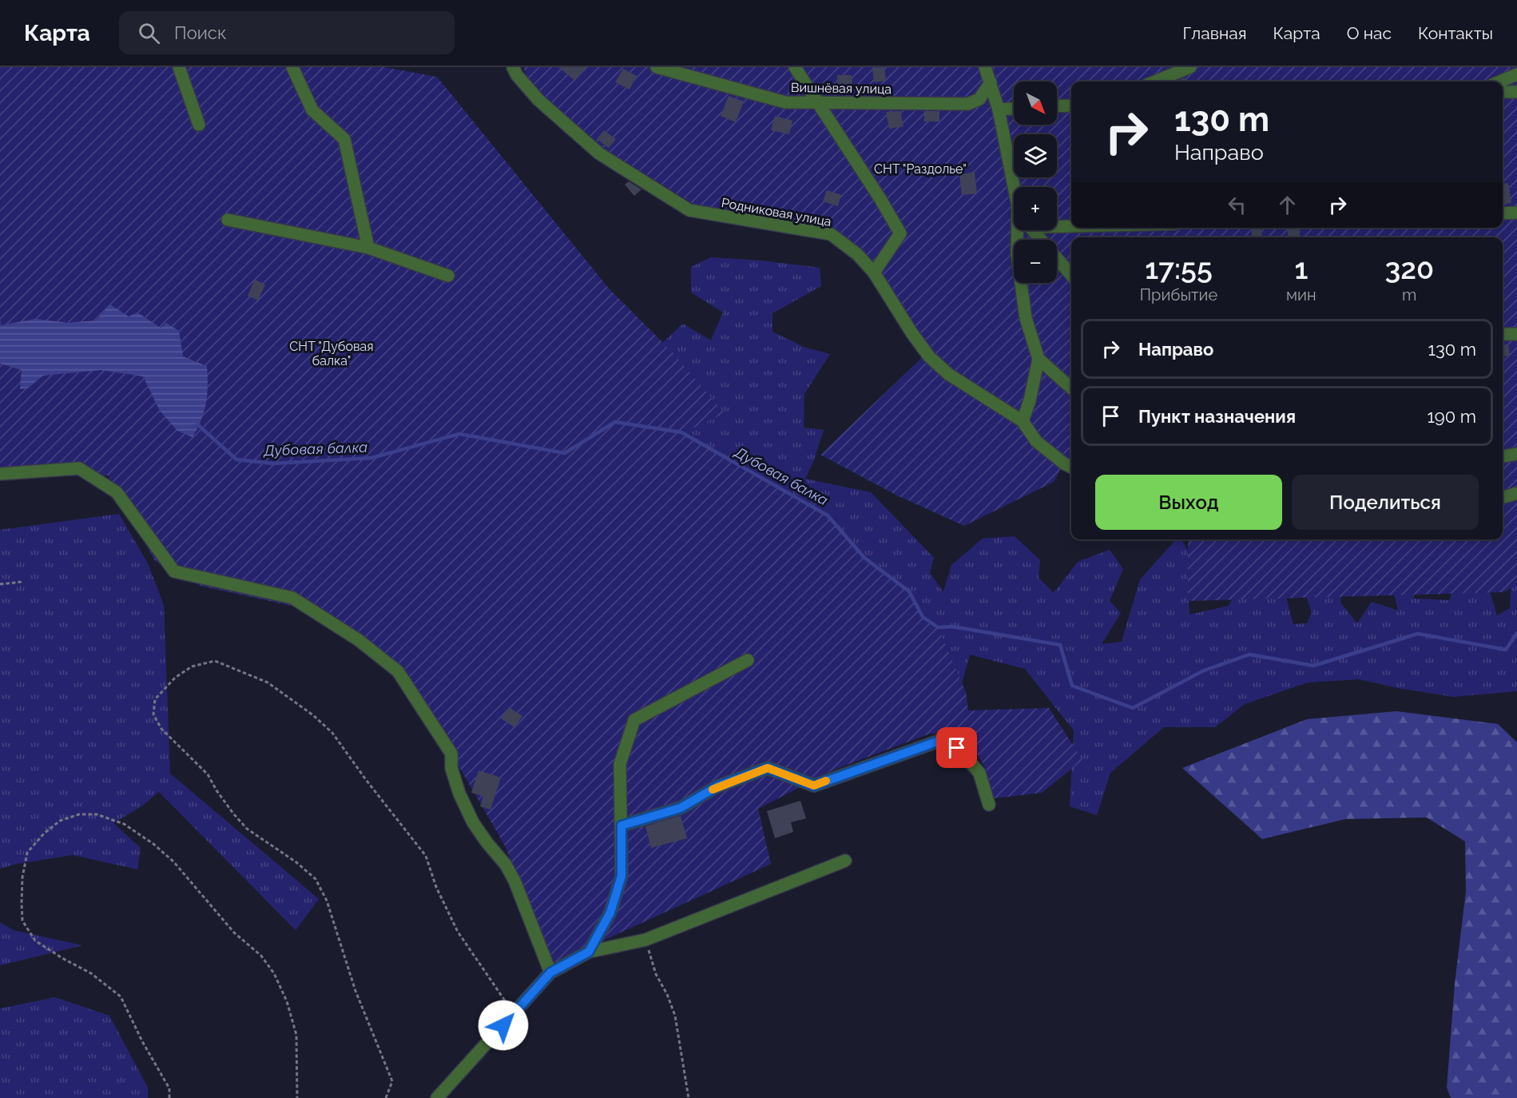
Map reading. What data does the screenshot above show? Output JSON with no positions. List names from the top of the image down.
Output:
{
  "streets": {
    "street": ["Вишнёвая улица", "Родниковая улица"]
  },
  "water": ["Дубовая балка"],
  "parks": ["СНТ \"Раздолье\"", "СНТ \"Дубовая балка\""],
  "north": "bottom right",
  "page": {
    "header": "Карта",
    "search": "Поиск",
    "nav": [
      "Главная",
      "Карта",
      "О нас",
      "Контакты"
    ],
    "map_buttons": ["+", "−"],
    "turn": ["130 m", "Направо"],
    "eta": [
      "17:55",
      "Прибытие",
      "1",
      "мин",
      "320",
      "m"
    ],
    "list": [
      {
        "name": "Направо",
        "value": "130 m"
      },
      {
        "name": "Пункт назначения",
        "value": "190 m"
      }
    ],
    "buttons": ["Выход", "Поделиться"]
  }
}
